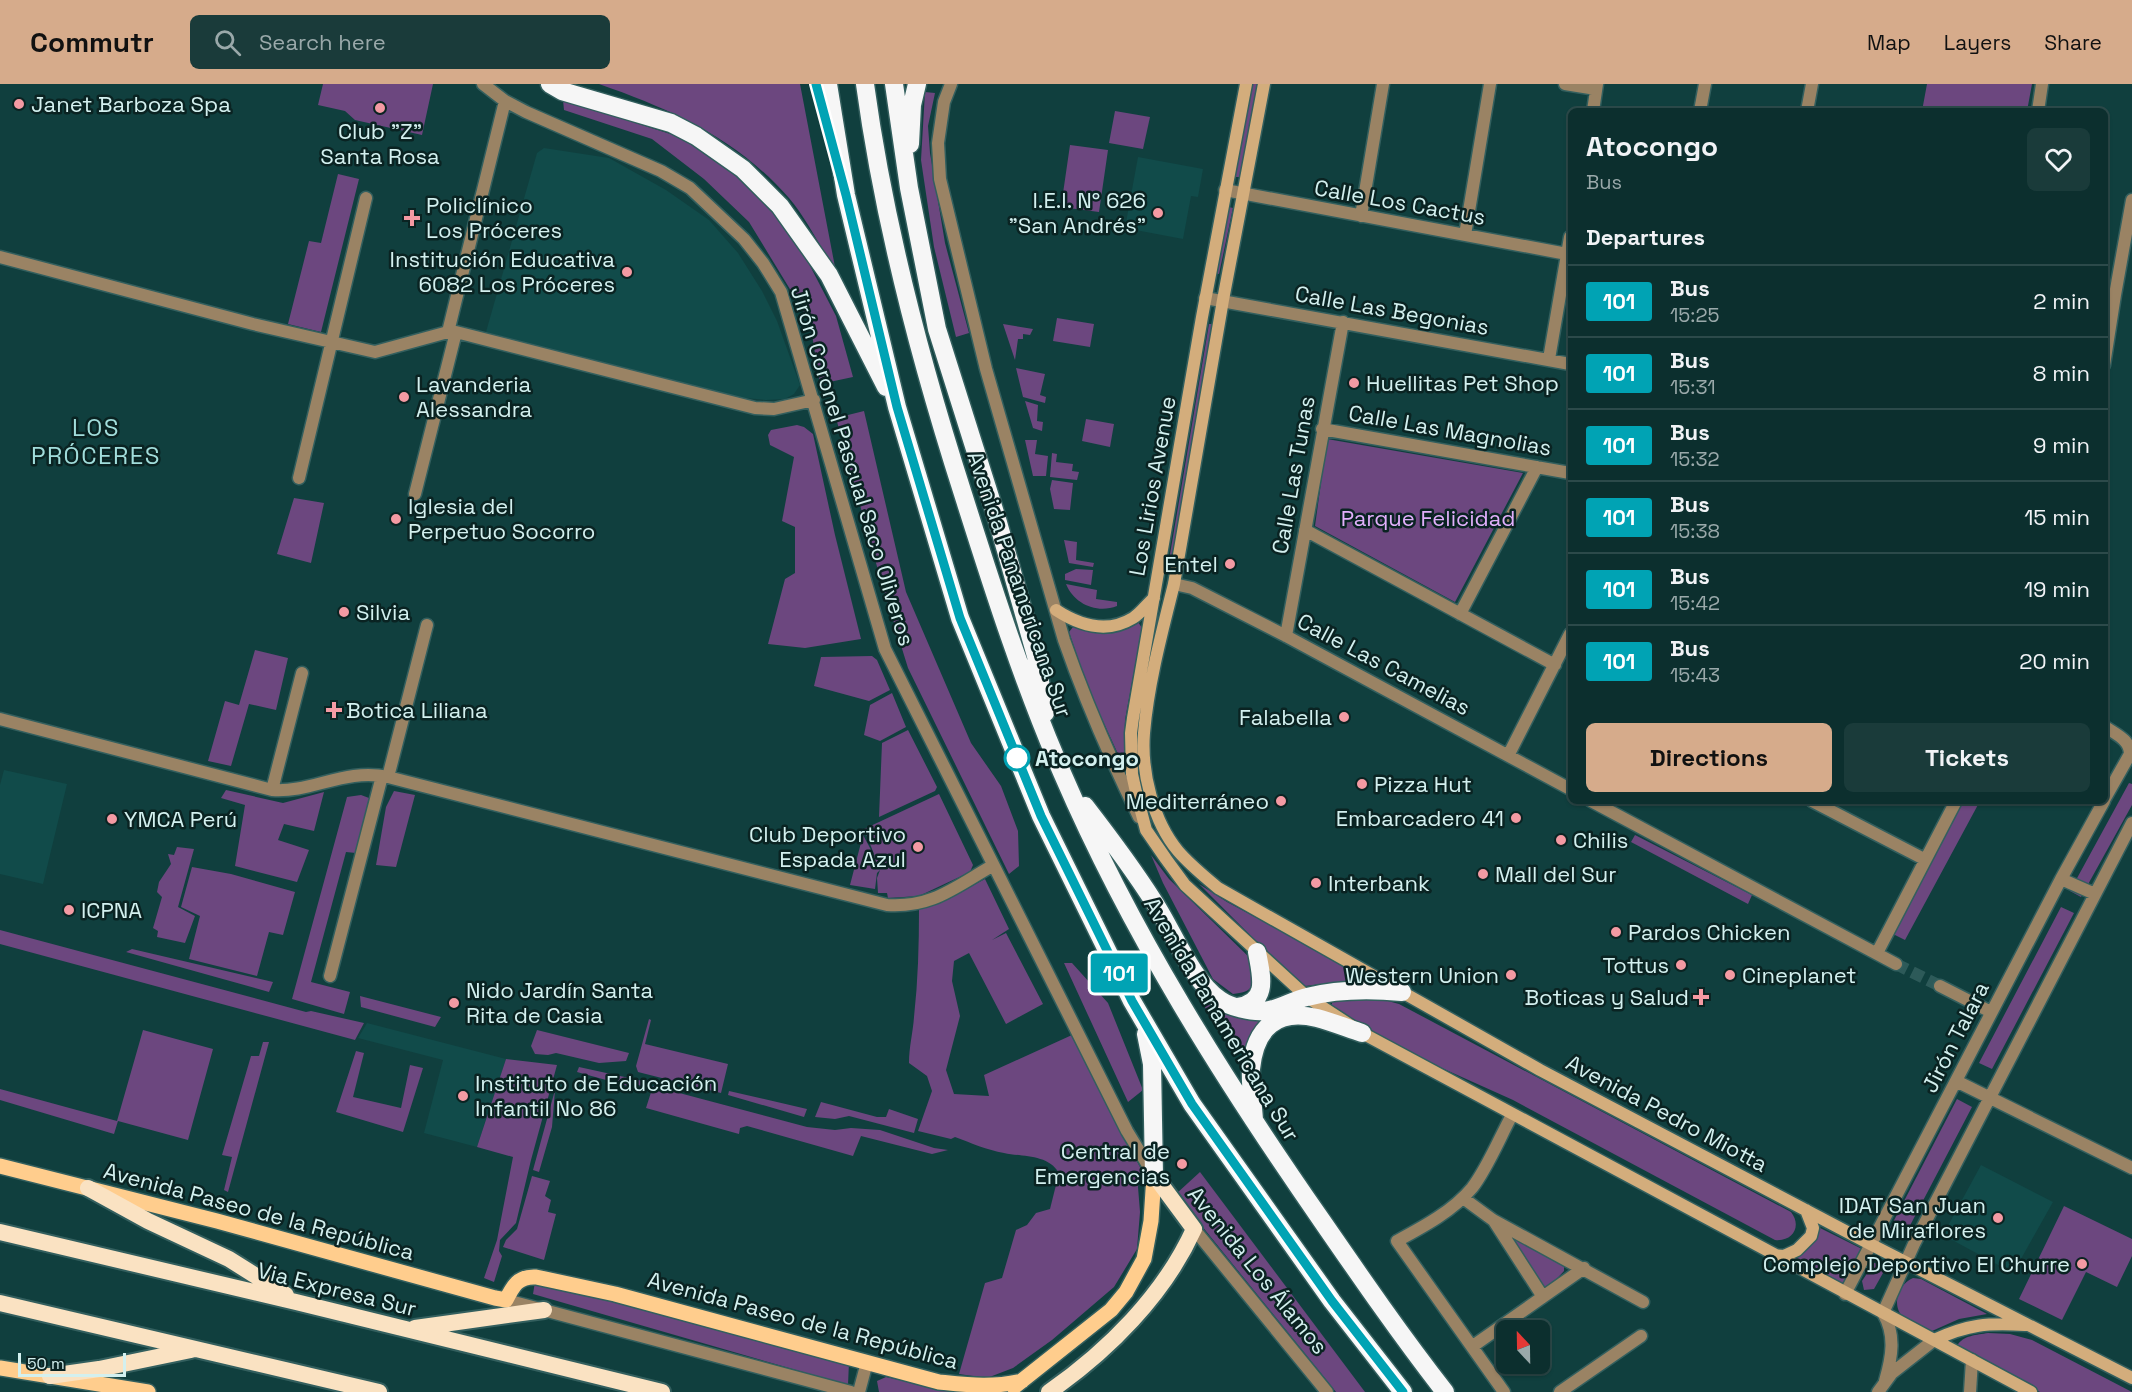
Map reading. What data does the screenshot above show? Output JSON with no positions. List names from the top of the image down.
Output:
{
  "streets": {
    "highway": ["Avenida Panamericana Sur", "Avenida Los Álamos", "Via Expresa Sur"],
    "main road": ["Los Lirios Avenue", "Avenida Pedro Miotta", "Avenida Paseo de la República"],
    "street": [
      "Calle Los Cactus",
      "Calle Las Begonias",
      "Calle Las Magnolias",
      "Jirón Coronel Pascual Saco Oliveros",
      "Calle Las Tunas",
      "Calle Las Camelias",
      "Jirón Talara"
    ]
  },
  "crossings": [
    ["Calle Los Cactus", "Los Lirios Avenue"],
    ["Calle Las Begonias", "Calle Las Tunas"],
    ["Calle Las Begonias", "Los Lirios Avenue"],
    ["Calle Las Magnolias", "Calle Las Tunas"],
    ["Jirón Coronel Pascual Saco Oliveros", "Avenida Paseo de la República"],
    ["Jirón Coronel Pascual Saco Oliveros", "Avenida Los Álamos"],
    ["Calle Las Tunas", "Calle Las Camelias"],
    ["Los Lirios Avenue", "Calle Las Camelias"],
    ["Los Lirios Avenue", "Avenida Pedro Miotta"],
    ["Jirón Talara", "Avenida Pedro Miotta"],
    ["Avenida Paseo de la República", "Avenida Los Álamos"]
  ],
  "districts": ["LOS PRÓCERES"],
  "parks": ["Parque Felicidad"],
  "places": {
    "other": [
      "Janet Barboza Spa",
      "Club \"Z\" Santa Rosa",
      "I.E.I. N° 626 \"San Andrés\"",
      "Institución Educativa 6082 Los Próceres",
      "Huellitas Pet Shop",
      "Lavanderia Alessandra",
      "Iglesia del Perpetuo Socorro",
      "Entel",
      "Silvia",
      "Falabella",
      "Atocongo",
      "Pizza Hut",
      "Mediterráneo",
      "Embarcadero 41",
      "YMCA Perú",
      "Chilis",
      "Club Deportivo Espada Azul",
      "Mall del Sur",
      "Interbank",
      "ICPNA",
      "Pardos Chicken",
      "Tottus",
      "Western Union",
      "Cineplanet",
      "Nido Jardín Santa Rita de Casia",
      "Instituto de Educación Infantil No 86",
      "Central de Emergencias",
      "IDAT San Juan de Miraflores",
      "Complejo Deportivo El Churre"
    ],
    "health": ["Policlínico Los Próceres", "Botica Liliana", "Boticas y Salud"]
  },
  "lines": ["bus line 101"],
  "scale_bar": "50 m",
  "north": "top",
  "page": {
    "header": "Commutr",
    "search": "Search here",
    "nav": ["Map", "Layers", "Share"],
    "on_map": "101",
    "heading": [
      ["Atocongo", "Bus"],
      "Departures"
    ],
    "list": [
      {
        "mark": "101",
        "name": "Bus",
        "note": "15:25",
        "value": "2 min"
      },
      {
        "mark": "101",
        "name": "Bus",
        "note": "15:31",
        "value": "8 min"
      },
      {
        "mark": "101",
        "name": "Bus",
        "note": "15:32",
        "value": "9 min"
      },
      {
        "mark": "101",
        "name": "Bus",
        "note": "15:38",
        "value": "15 min"
      },
      {
        "mark": "101",
        "name": "Bus",
        "note": "15:42",
        "value": "19 min"
      },
      {
        "mark": "101",
        "name": "Bus",
        "note": "15:43",
        "value": "20 min"
      }
    ],
    "buttons": ["Directions", "Tickets"],
    "scale": "50 m"
  }
}
